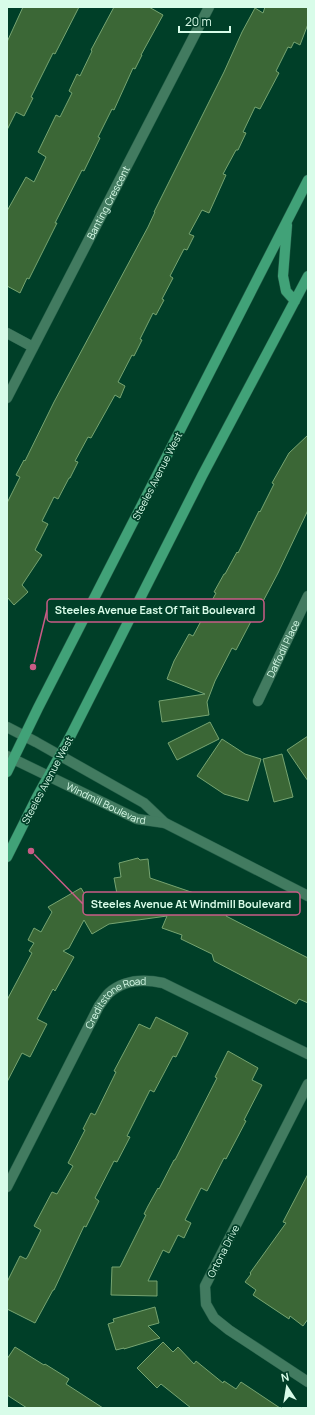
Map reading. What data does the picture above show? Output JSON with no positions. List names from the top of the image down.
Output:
{
  "streets": {
    "main road": ["Steeles Avenue West"],
    "street": [
      "Banting Crescent",
      "Daffodil Place",
      "Windmill Boulevard",
      "Creditstone Road",
      "Ortona Drive"
    ]
  },
  "crossings": [
    ["Steeles Avenue West", "Windmill Boulevard"]
  ],
  "places": ["Steeles Avenue East Of Tait Boulevard", "Steeles Avenue At Windmill Boulevard"],
  "scale_bar": "20 m",
  "north": "top"
}
